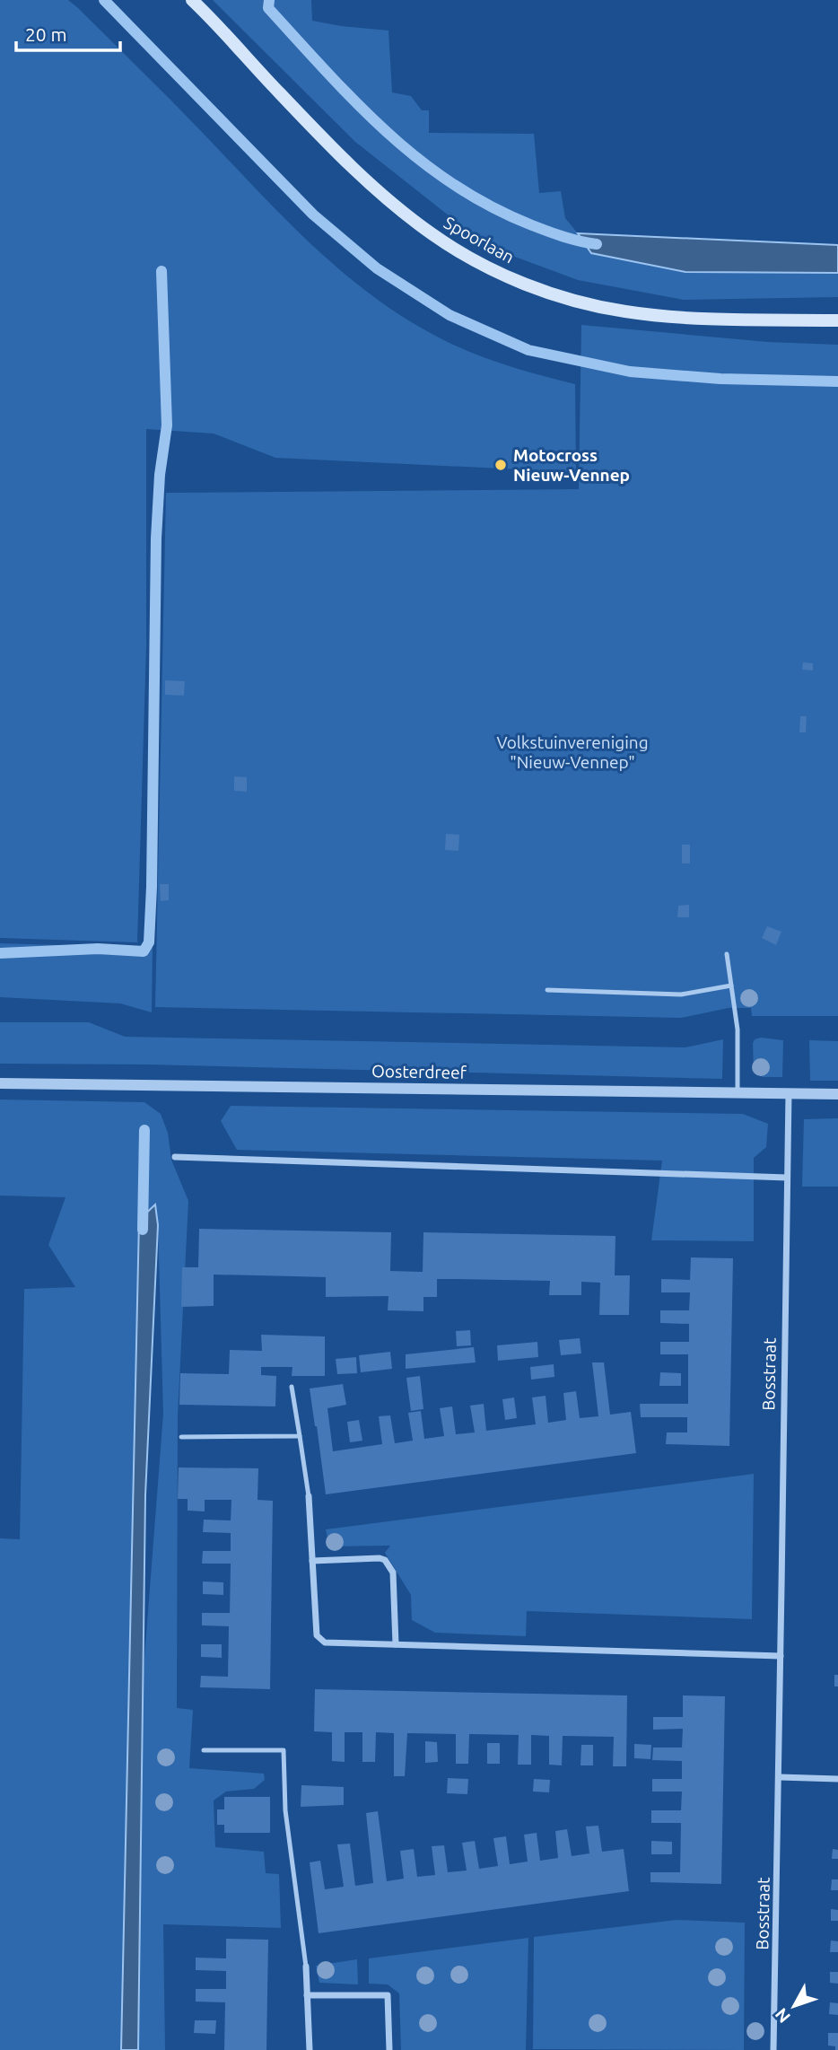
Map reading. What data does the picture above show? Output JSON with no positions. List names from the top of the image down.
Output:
{
  "streets": {
    "main road": ["Spoorlaan"],
    "street": ["Oosterdreef", "Bosstraat"]
  },
  "crossings": [
    ["Oosterdreef", "Bosstraat"]
  ],
  "parks": ["Volkstuinvereniging \"Nieuw-Vennep\""],
  "places": ["Motocross Nieuw-Vennep"],
  "scale_bar": "20 m",
  "north": "bottom left"
}
